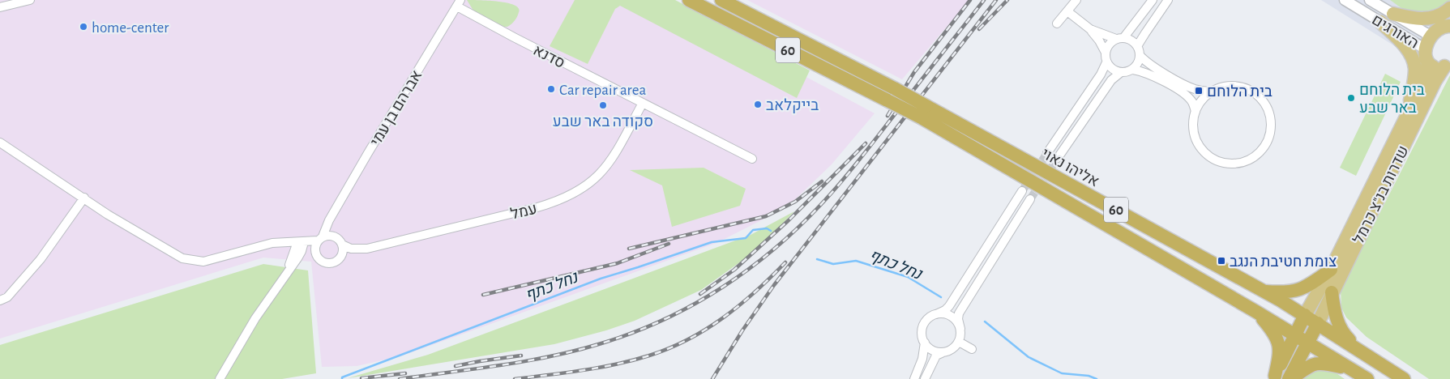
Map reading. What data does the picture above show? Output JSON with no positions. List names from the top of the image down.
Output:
{
  "streets": {
    "highway": ["60", "אליהו נאוי"],
    "main road": ["שדרות בנ\"צ כרמל"],
    "street": [
      "האורגים",
      "סדנא",
      "אברהם בן עמי",
      "עמל"
    ]
  },
  "crossings": [
    ["האורגים", "שדרות בנ\"צ כרמל"],
    ["60", "אליהו נאוי"],
    ["60", "שדרות בנ\"צ כרמל"],
    ["סדנא", "אברהם בן עמי"],
    ["סדנא", "עמל"],
    ["אברהם בן עמי", "עמל"],
    ["אליהו נאוי", "שדרות בנ\"צ כרמל"]
  ],
  "water": ["נחל כתף"],
  "places": {
    "other": [
      "home-center",
      "Car repair area",
      "בית הלוחם באר שבע",
      "בייקלאב",
      "סקודה באר שבע"
    ],
    "transit": ["בית הלוחם", "צומת חטיבת הנגב"]
  }
}
